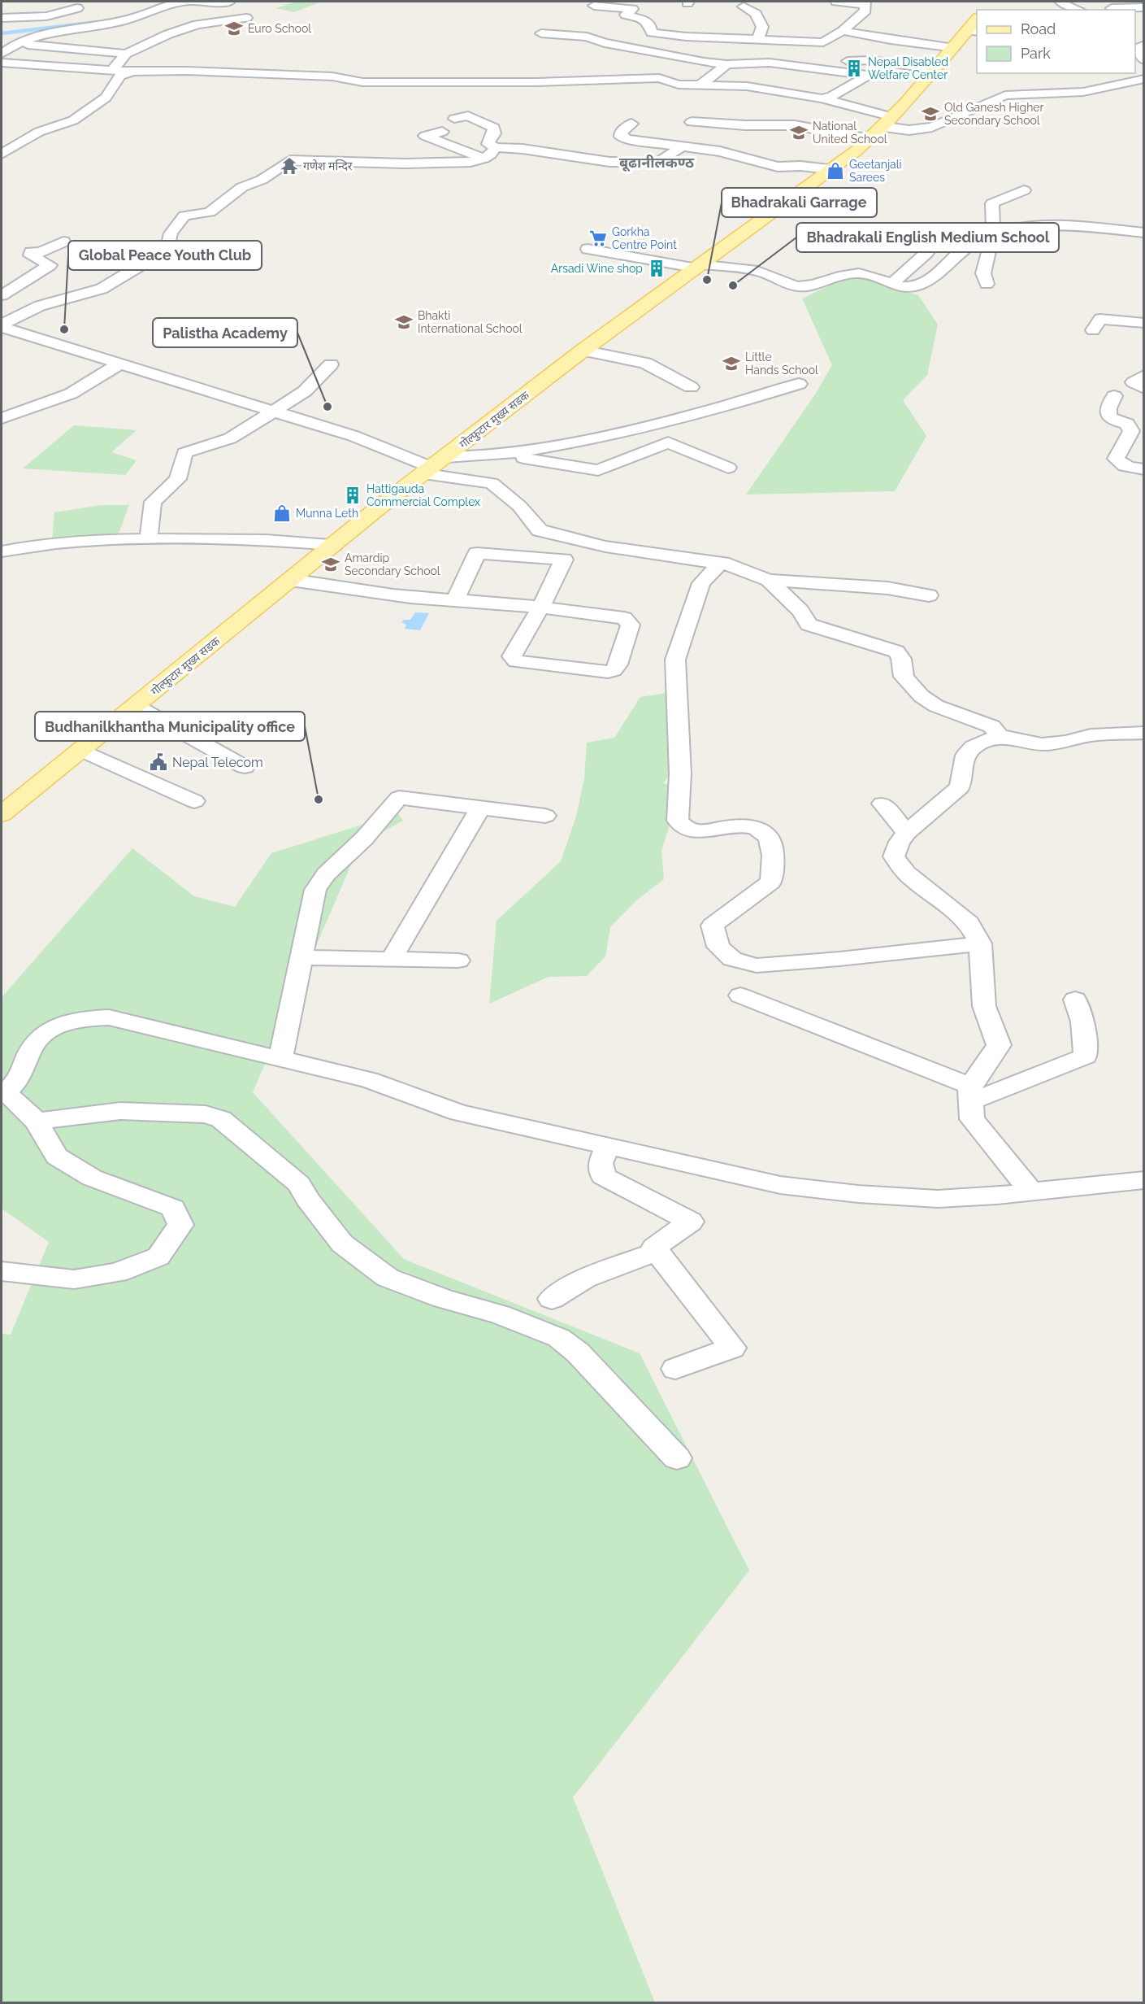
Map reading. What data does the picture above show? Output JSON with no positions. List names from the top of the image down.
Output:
{
  "streets": {
    "main road": ["गोल्फुटार मुख्य सडक"]
  },
  "districts": ["बूढानीलकण्ठ"],
  "places": {
    "school or university": [
      "Euro School",
      "Old Ganesh Higher Secondary School",
      "National United School",
      "Bhakti International School",
      "Little Hands School",
      "Amardip Secondary School"
    ],
    "building": ["Nepal Disabled Welfare Center", "Arsadi Wine shop", "Hattigauda Commercial Complex"],
    "temple": ["गणेश मन्दिर"],
    "shop": ["Geetanjali Sarees", "Munna Leth"],
    "supermarket": ["Gorkha Centre Point"],
    "other": [
      "Bhadrakali Garrage",
      "Bhadrakali English Medium School",
      "Global Peace Youth Club",
      "Palistha Academy",
      "Budhanilkhantha Municipality office"
    ],
    "public building": ["Nepal Telecom"]
  },
  "legend": ["Road", "Park"]
}
